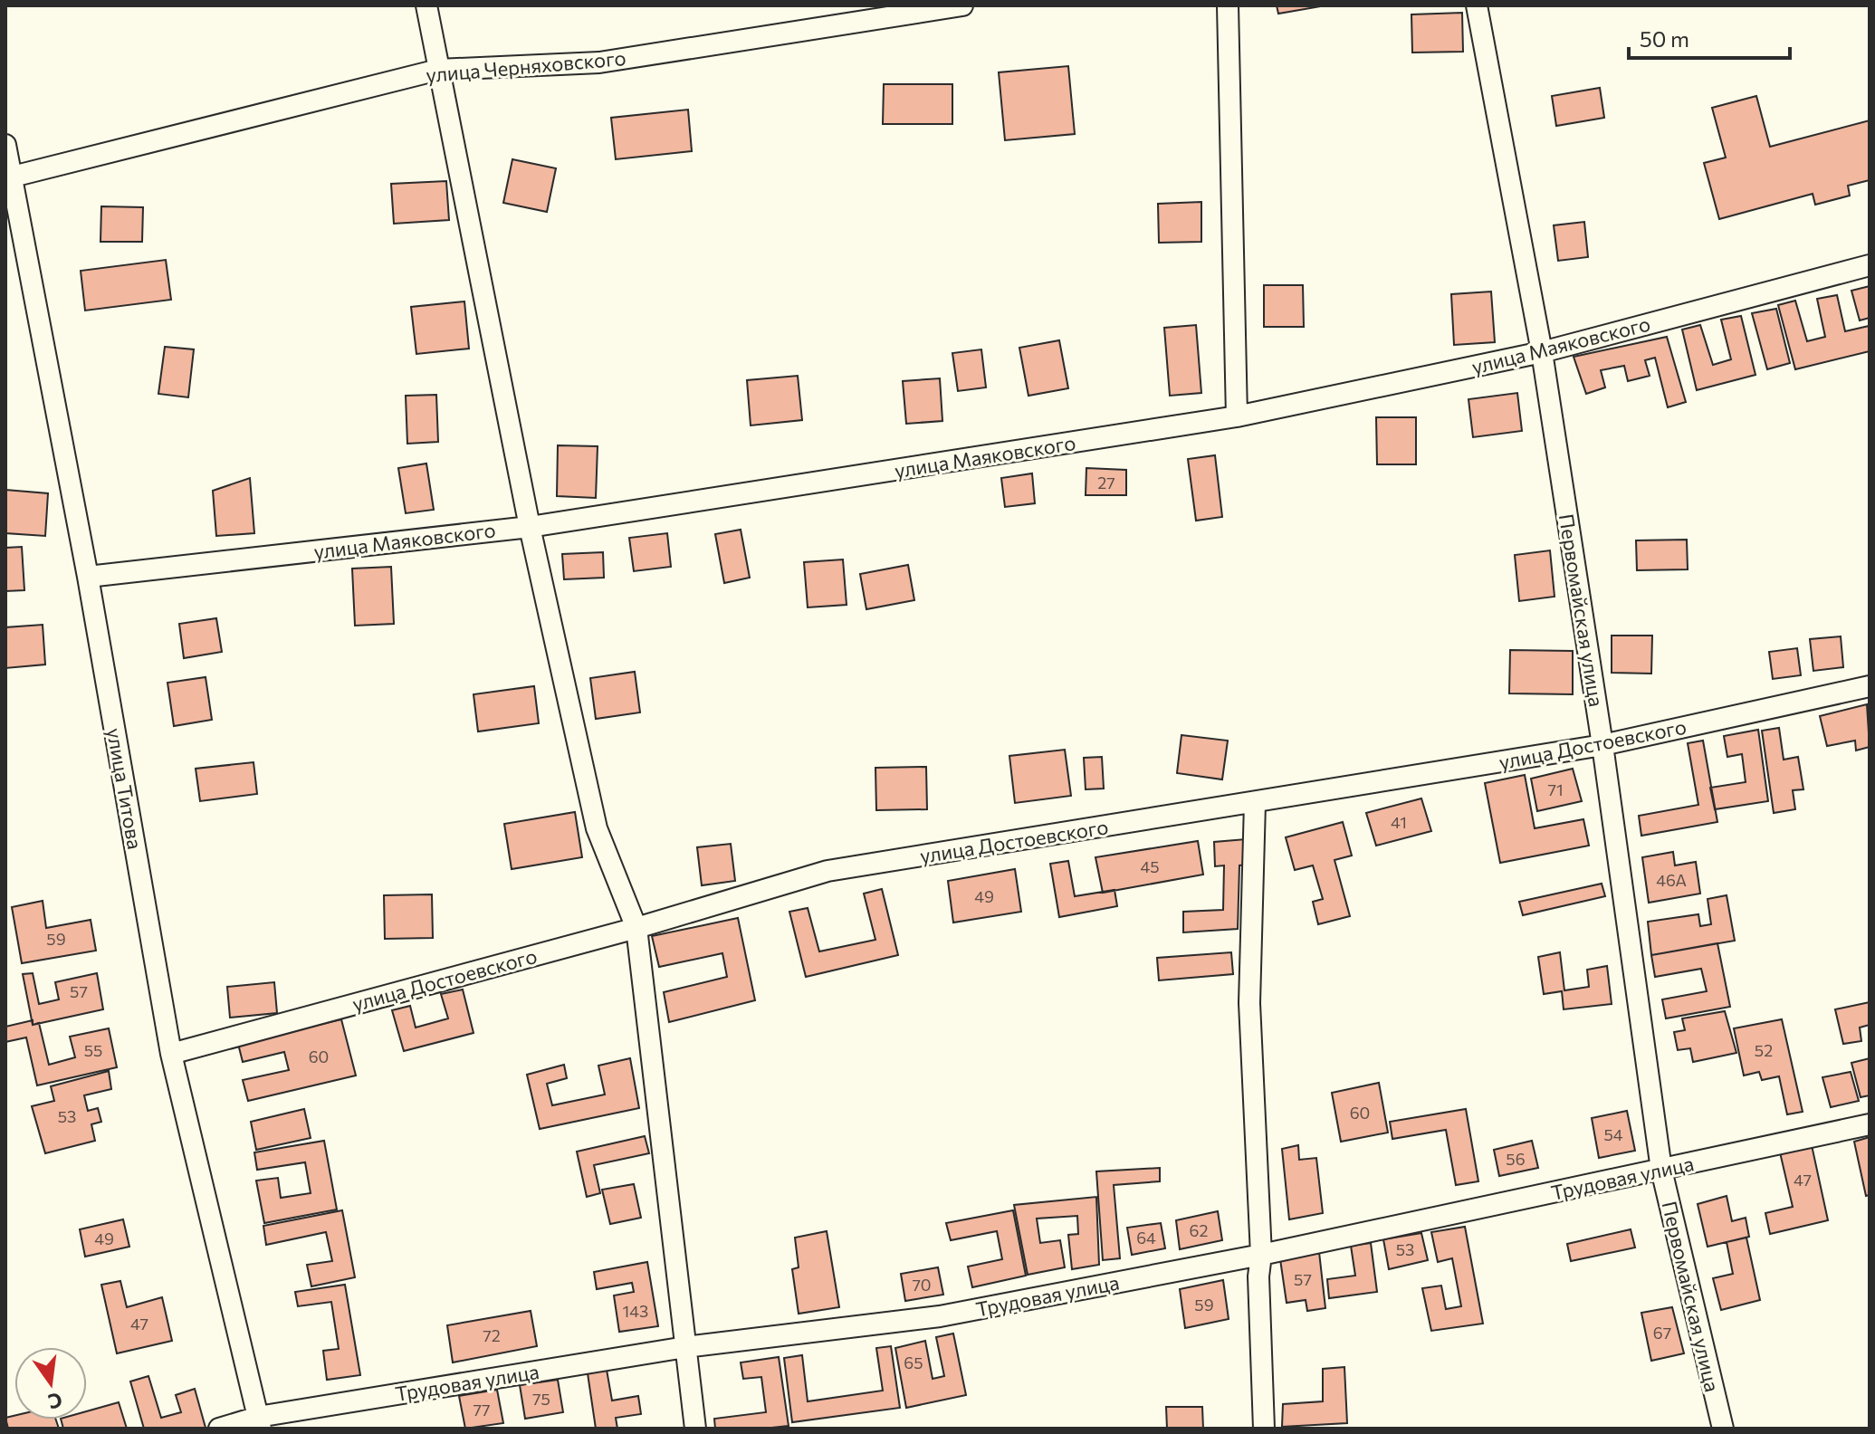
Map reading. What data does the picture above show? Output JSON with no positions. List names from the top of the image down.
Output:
{
  "streets": {
    "street": [
      "улица Черняховского",
      "улица Маяковского",
      "Первомайская улица",
      "улица Достоевского",
      "улица Титова",
      "Трудовая улица"
    ]
  },
  "crossings": [
    ["улица Черняховского", "улица Титова"],
    ["улица Маяковского", "Первомайская улица"],
    ["улица Маяковского", "улица Титова"],
    ["Первомайская улица", "улица Достоевского"],
    ["Первомайская улица", "Трудовая улица"],
    ["улица Достоевского", "улица Титова"],
    ["улица Титова", "Трудовая улица"]
  ],
  "house_numbers": [
    "27",
    "71",
    "41",
    "45",
    "46А",
    "49",
    "59",
    "57",
    "55",
    "52",
    "60",
    "60",
    "53",
    "54",
    "56",
    "47",
    "62",
    "64",
    "49",
    "53",
    "57",
    "70",
    "59",
    "143",
    "47",
    "67",
    "72",
    "65",
    "75",
    "77"
  ],
  "scale_bar": "50 m",
  "north": "bottom"
}
